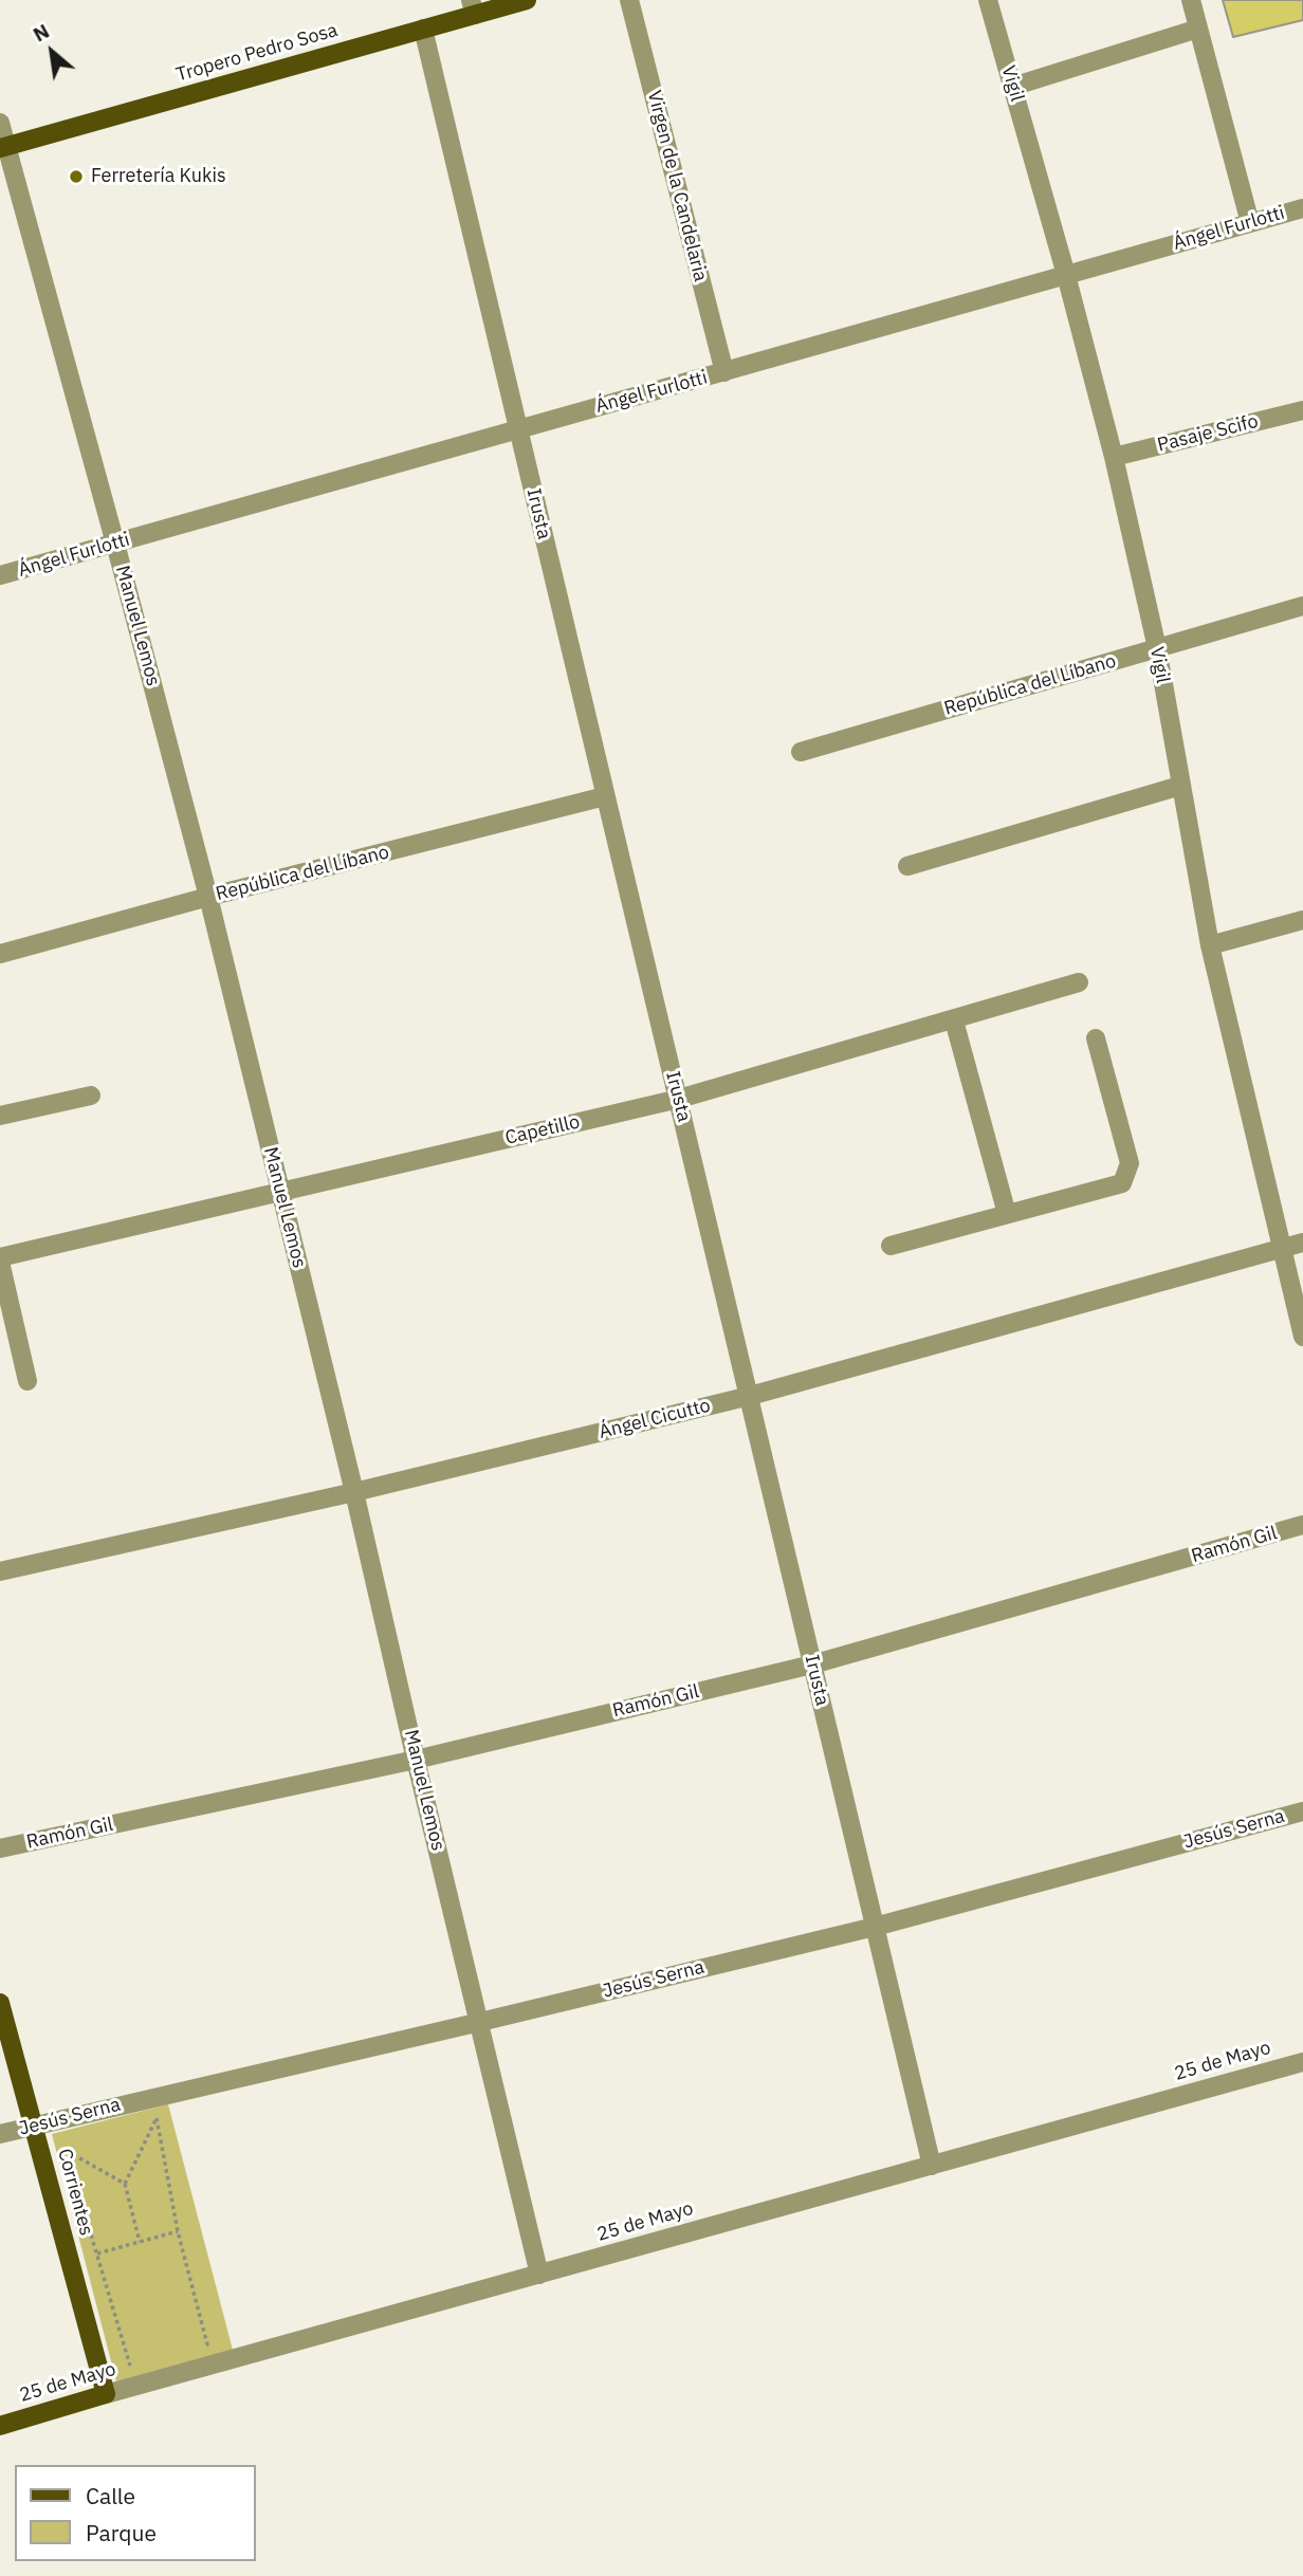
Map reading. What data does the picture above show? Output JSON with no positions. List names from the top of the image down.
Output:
{
  "streets": {
    "main road": ["Tropero Pedro Sosa", "25 de Mayo", "Corrientes"],
    "street": [
      "Vigil",
      "Virgen de la Candelaria",
      "Ángel Furlotti",
      "Pasaje Scifo",
      "Irusta",
      "Manuel Lemos",
      "República del Líbano",
      "Capetillo",
      "Ángel Cicutto",
      "Ramón Gil",
      "Jesús Serna"
    ]
  },
  "crossings": [
    ["Tropero Pedro Sosa", "Irusta"],
    ["Tropero Pedro Sosa", "Manuel Lemos"],
    ["Vigil", "Ángel Furlotti"],
    ["Vigil", "Pasaje Scifo"],
    ["Vigil", "República del Líbano"],
    ["Vigil", "Ángel Cicutto"],
    ["Virgen de la Candelaria", "Ángel Furlotti"],
    ["Ángel Furlotti", "Irusta"],
    ["Ángel Furlotti", "Manuel Lemos"],
    ["Irusta", "República del Líbano"],
    ["Irusta", "Capetillo"],
    ["Irusta", "Ángel Cicutto"],
    ["Irusta", "Ramón Gil"],
    ["Irusta", "Jesús Serna"],
    ["Irusta", "25 de Mayo"],
    ["Manuel Lemos", "República del Líbano"],
    ["Manuel Lemos", "Capetillo"],
    ["Manuel Lemos", "Ángel Cicutto"],
    ["Manuel Lemos", "Ramón Gil"],
    ["Manuel Lemos", "Jesús Serna"],
    ["Manuel Lemos", "25 de Mayo"],
    ["Jesús Serna", "Corrientes"],
    ["25 de Mayo", "Corrientes"]
  ],
  "places": ["Ferretería Kukis"],
  "legend": ["Calle", "Parque"],
  "north": "top left"
}
